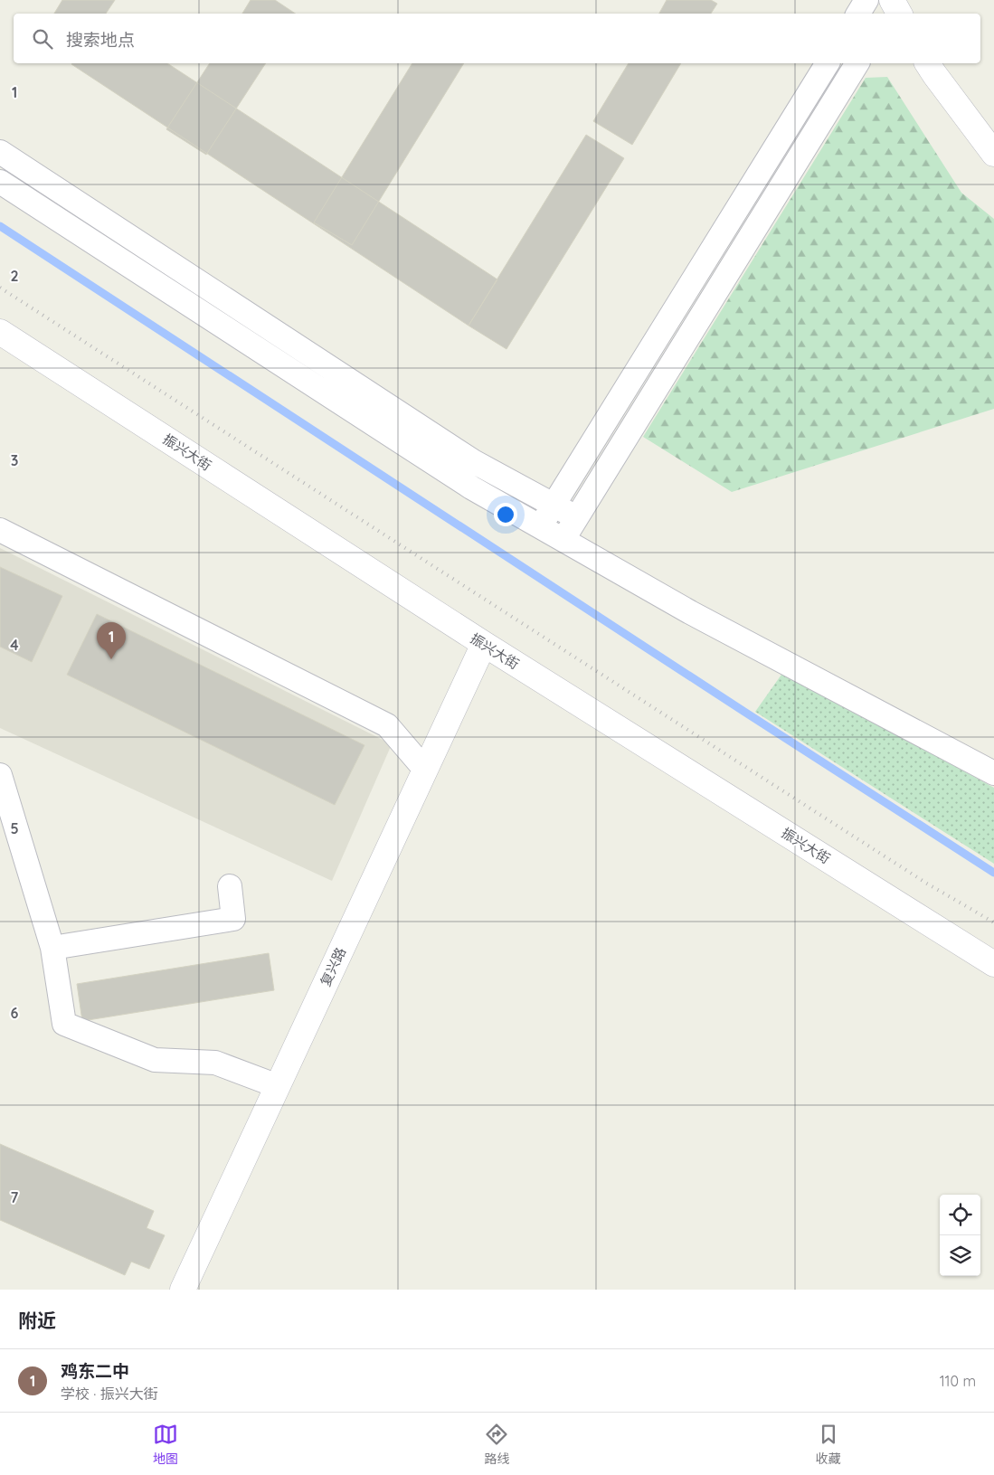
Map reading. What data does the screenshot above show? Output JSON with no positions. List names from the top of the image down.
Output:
{
  "streets": {
    "street": ["振兴大街", "复兴路"]
  },
  "crossings": [
    ["振兴大街", "复兴路"]
  ],
  "page": {
    "search": "搜索地点",
    "pins": "1",
    "heading": "附近",
    "list": [
      {
        "mark": "1",
        "name": "鸡东二中",
        "note": "学校 · 振兴大街",
        "value": "110 m"
      }
    ],
    "nav": ["地图", "路线", "收藏"]
  },
  "grid": {
    "rows": [
      "1",
      "2",
      "3",
      "4",
      "5",
      "6",
      "7"
    ]
  }
}
